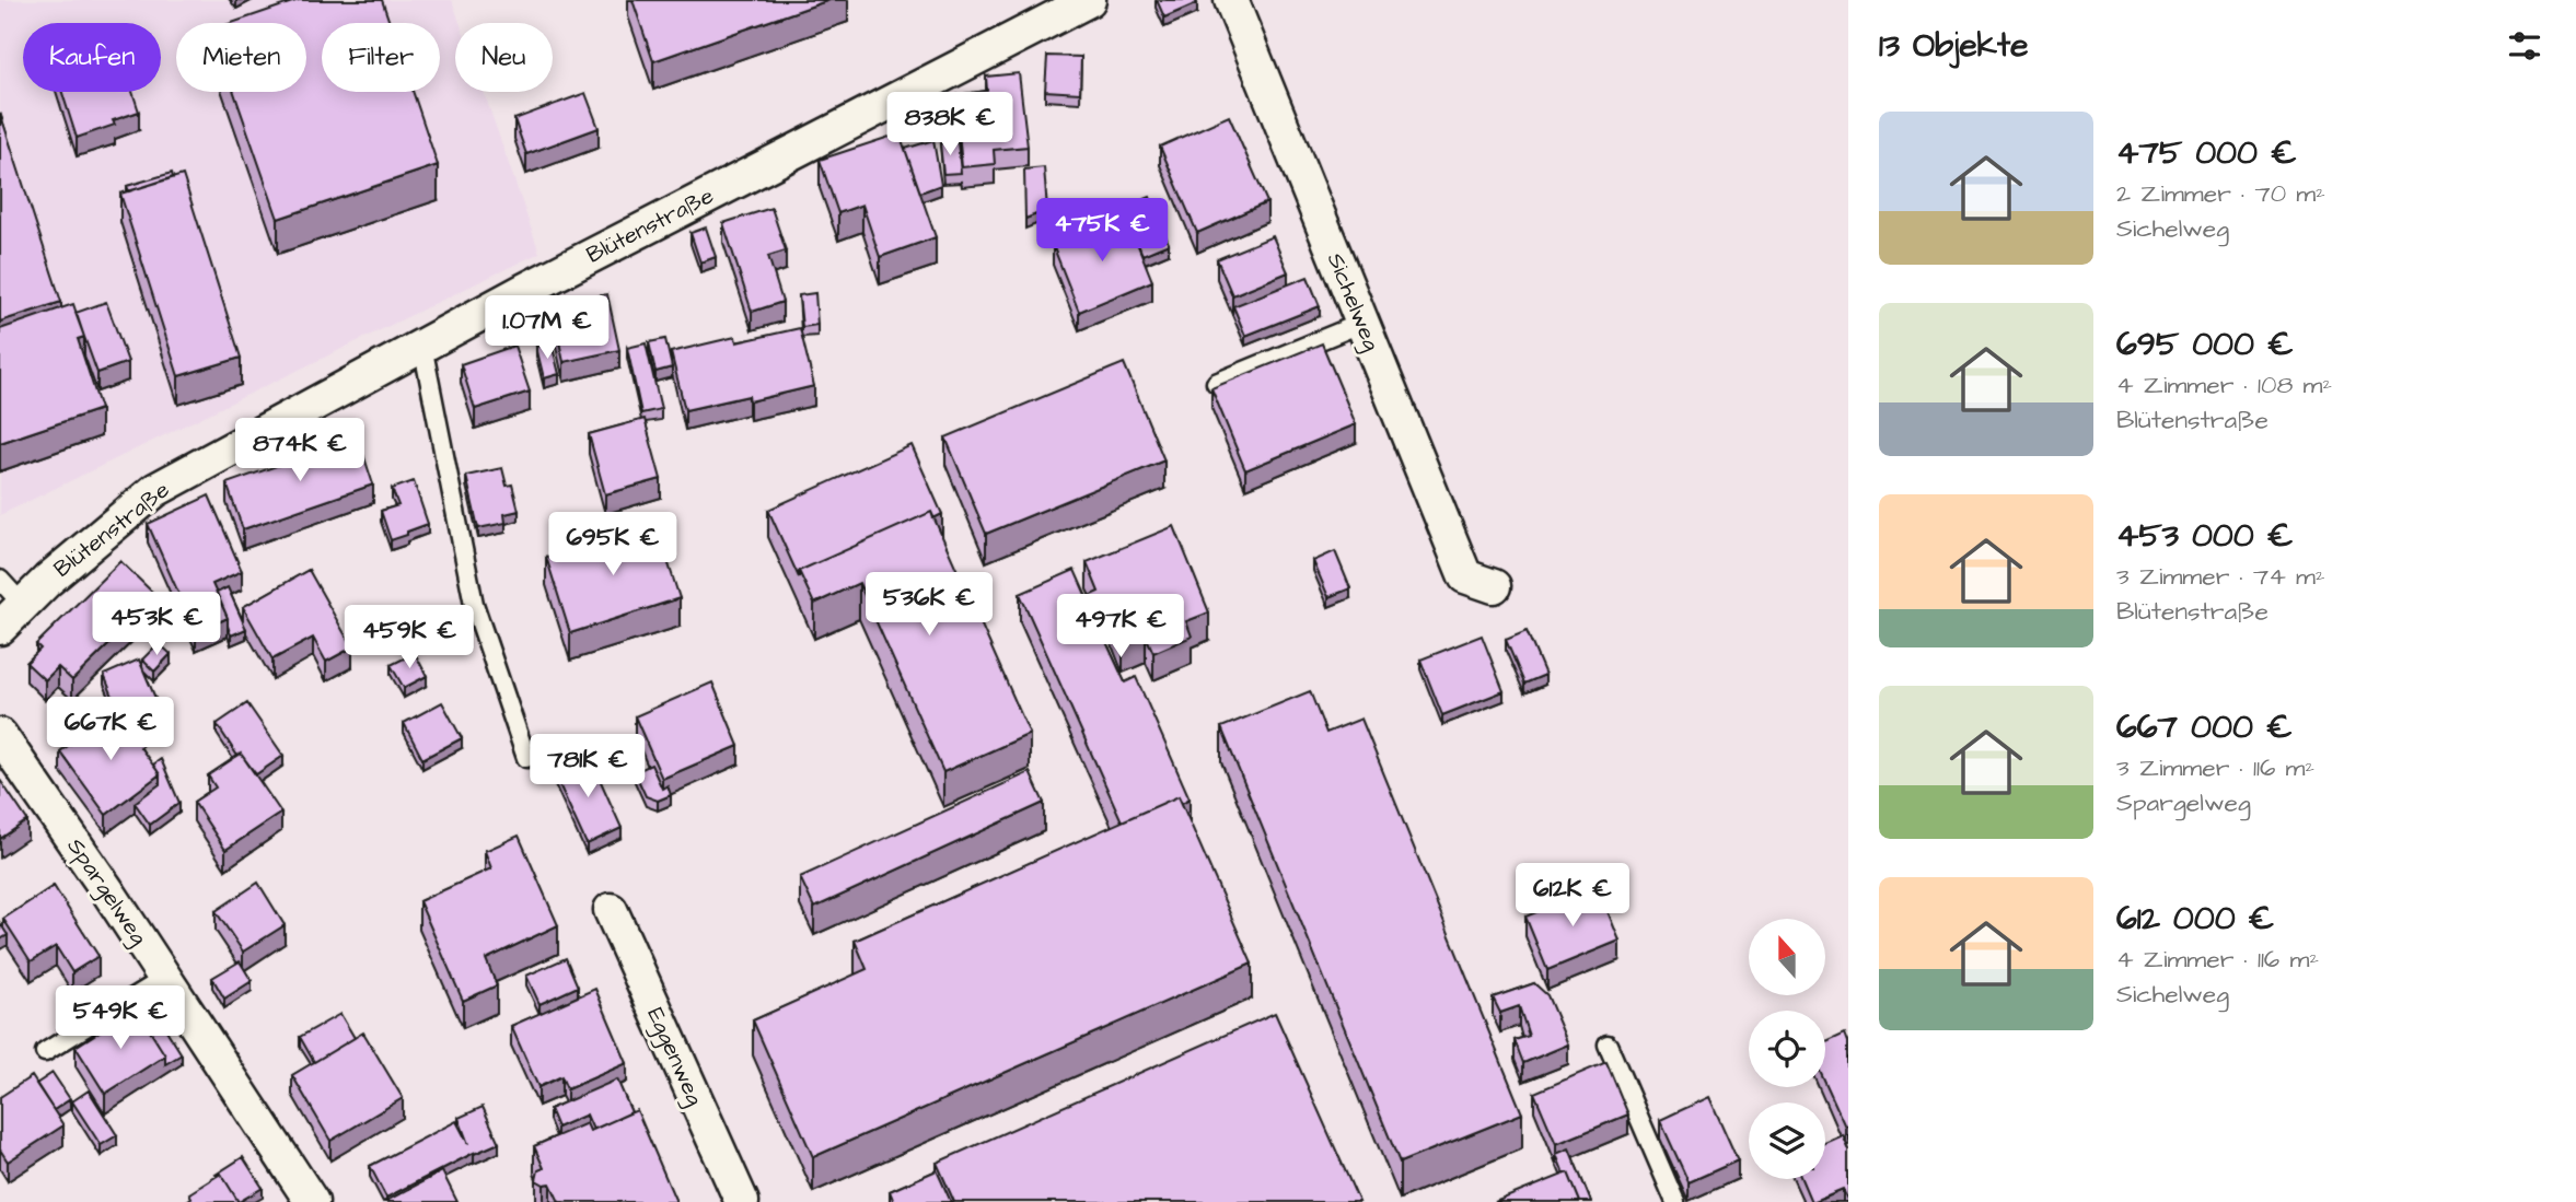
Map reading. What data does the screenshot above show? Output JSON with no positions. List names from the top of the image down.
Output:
{
  "streets": {
    "street": [
      "Blütenstraße",
      "Sichelweg",
      "Spargelweg",
      "Eggenweg"
    ]
  },
  "north": "top",
  "page": {
    "heading": "13 Objekte",
    "chip": [
      "Kaufen",
      "Mieten",
      "Filter",
      "Neu"
    ],
    "price": [
      "838K €",
      "475K €",
      "1.07M €",
      "874K €",
      "695K €",
      "536K €",
      "453K €",
      "497K €",
      "459K €",
      "667K €",
      "781K €",
      "612K €",
      "549K €"
    ],
    "list": [
      {
        "name": "475 000 €",
        "note": "2 Zimmer · 70 m² · Sichelweg"
      },
      {
        "name": "695 000 €",
        "note": "4 Zimmer · 108 m² · Blütenstraße"
      },
      {
        "name": "453 000 €",
        "note": "3 Zimmer · 74 m² · Blütenstraße"
      },
      {
        "name": "667 000 €",
        "note": "3 Zimmer · 116 m² · Spargelweg"
      },
      {
        "name": "612 000 €",
        "note": "4 Zimmer · 116 m² · Sichelweg"
      }
    ]
  }
}
